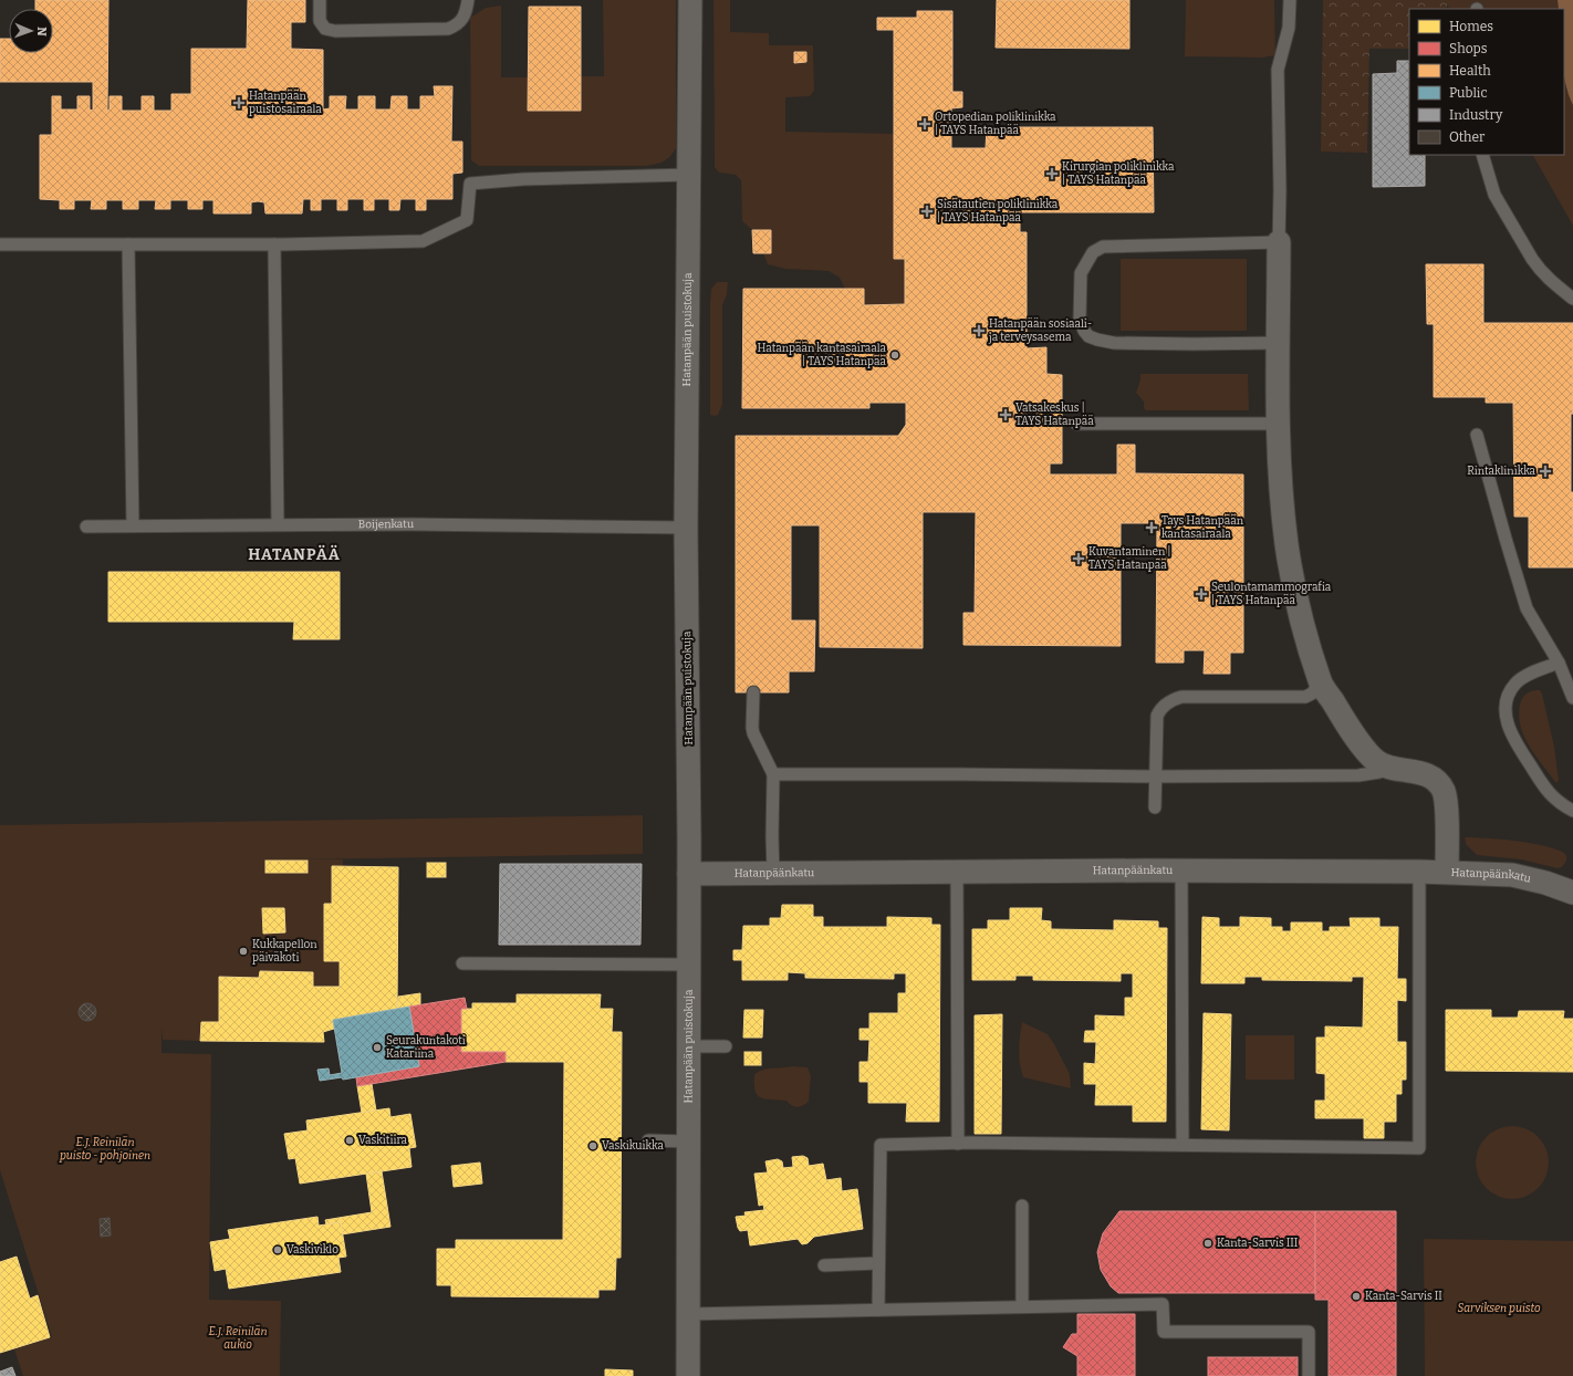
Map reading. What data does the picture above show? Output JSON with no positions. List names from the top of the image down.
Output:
{
  "streets": {
    "street": ["Hatanpään puistokuja", "Hatanpäänkatu"],
    "lane": ["Boijenkatu"]
  },
  "crossings": [
    ["Hatanpään puistokuja", "Boijenkatu"],
    ["Hatanpään puistokuja", "Hatanpäänkatu"]
  ],
  "districts": ["HATANPÄÄ"],
  "parks": ["E.J. Reinilän puisto - pohjoinen", "Sarviksen puisto", "E.J. Reinilän aukio"],
  "places": {
    "health": [
      "Hatanpään puistosairaala",
      "Ortopedian poliklinikka | TAYS Hatanpää",
      "Kirurgian poliklinikka | TAYS Hatanpää",
      "Sisätautien poliklinikka | TAYS Hatanpää",
      "Hatanpään sosiaali- ja terveysasema",
      "Vatsakeskus | TAYS Hatanpää",
      "Rintaklinikka",
      "Tays Hatanpään kantasairaala",
      "Kuvantaminen | TAYS Hatanpää",
      "Seulontamammografia | TAYS Hatanpää"
    ],
    "other": [
      "Hatanpään kantasairaala | TAYS Hatanpää",
      "Kukkapellon päiväkoti",
      "Seurakuntakoti Katariina",
      "Vaskitiira",
      "Vaskikuikka",
      "Kanta-Sarvis III",
      "Vaskiviklo",
      "Kanta-Sarvis II"
    ]
  },
  "legend": [
    "Homes",
    "Shops",
    "Health",
    "Public",
    "Industry",
    "Other"
  ],
  "north": "right"
}
